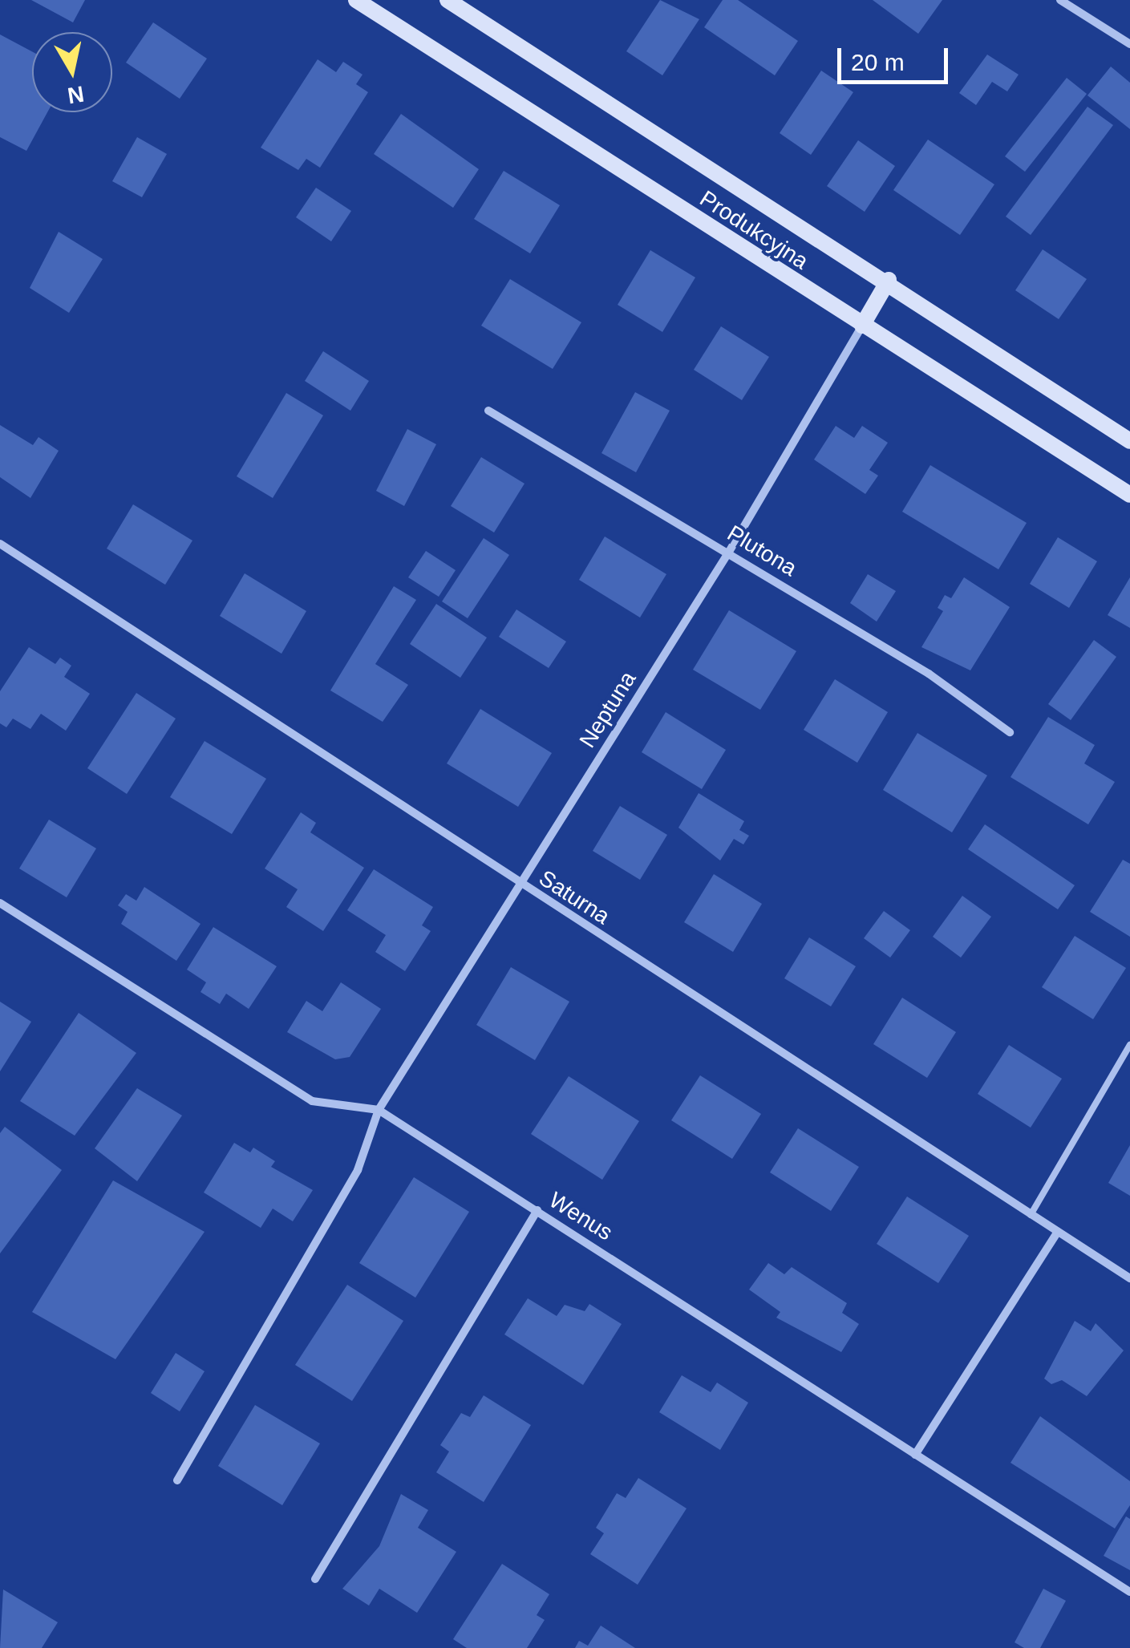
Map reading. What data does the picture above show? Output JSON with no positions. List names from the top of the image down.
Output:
{
  "streets": {
    "main road": ["Produkcyjna"],
    "street": [
      "Plutona",
      "Neptuna",
      "Saturna",
      "Wenus"
    ]
  },
  "crossings": [
    ["Produkcyjna", "Neptuna"],
    ["Plutona", "Neptuna"],
    ["Neptuna", "Saturna"],
    ["Neptuna", "Wenus"]
  ],
  "scale_bar": "20 m",
  "north": "bottom"
}
